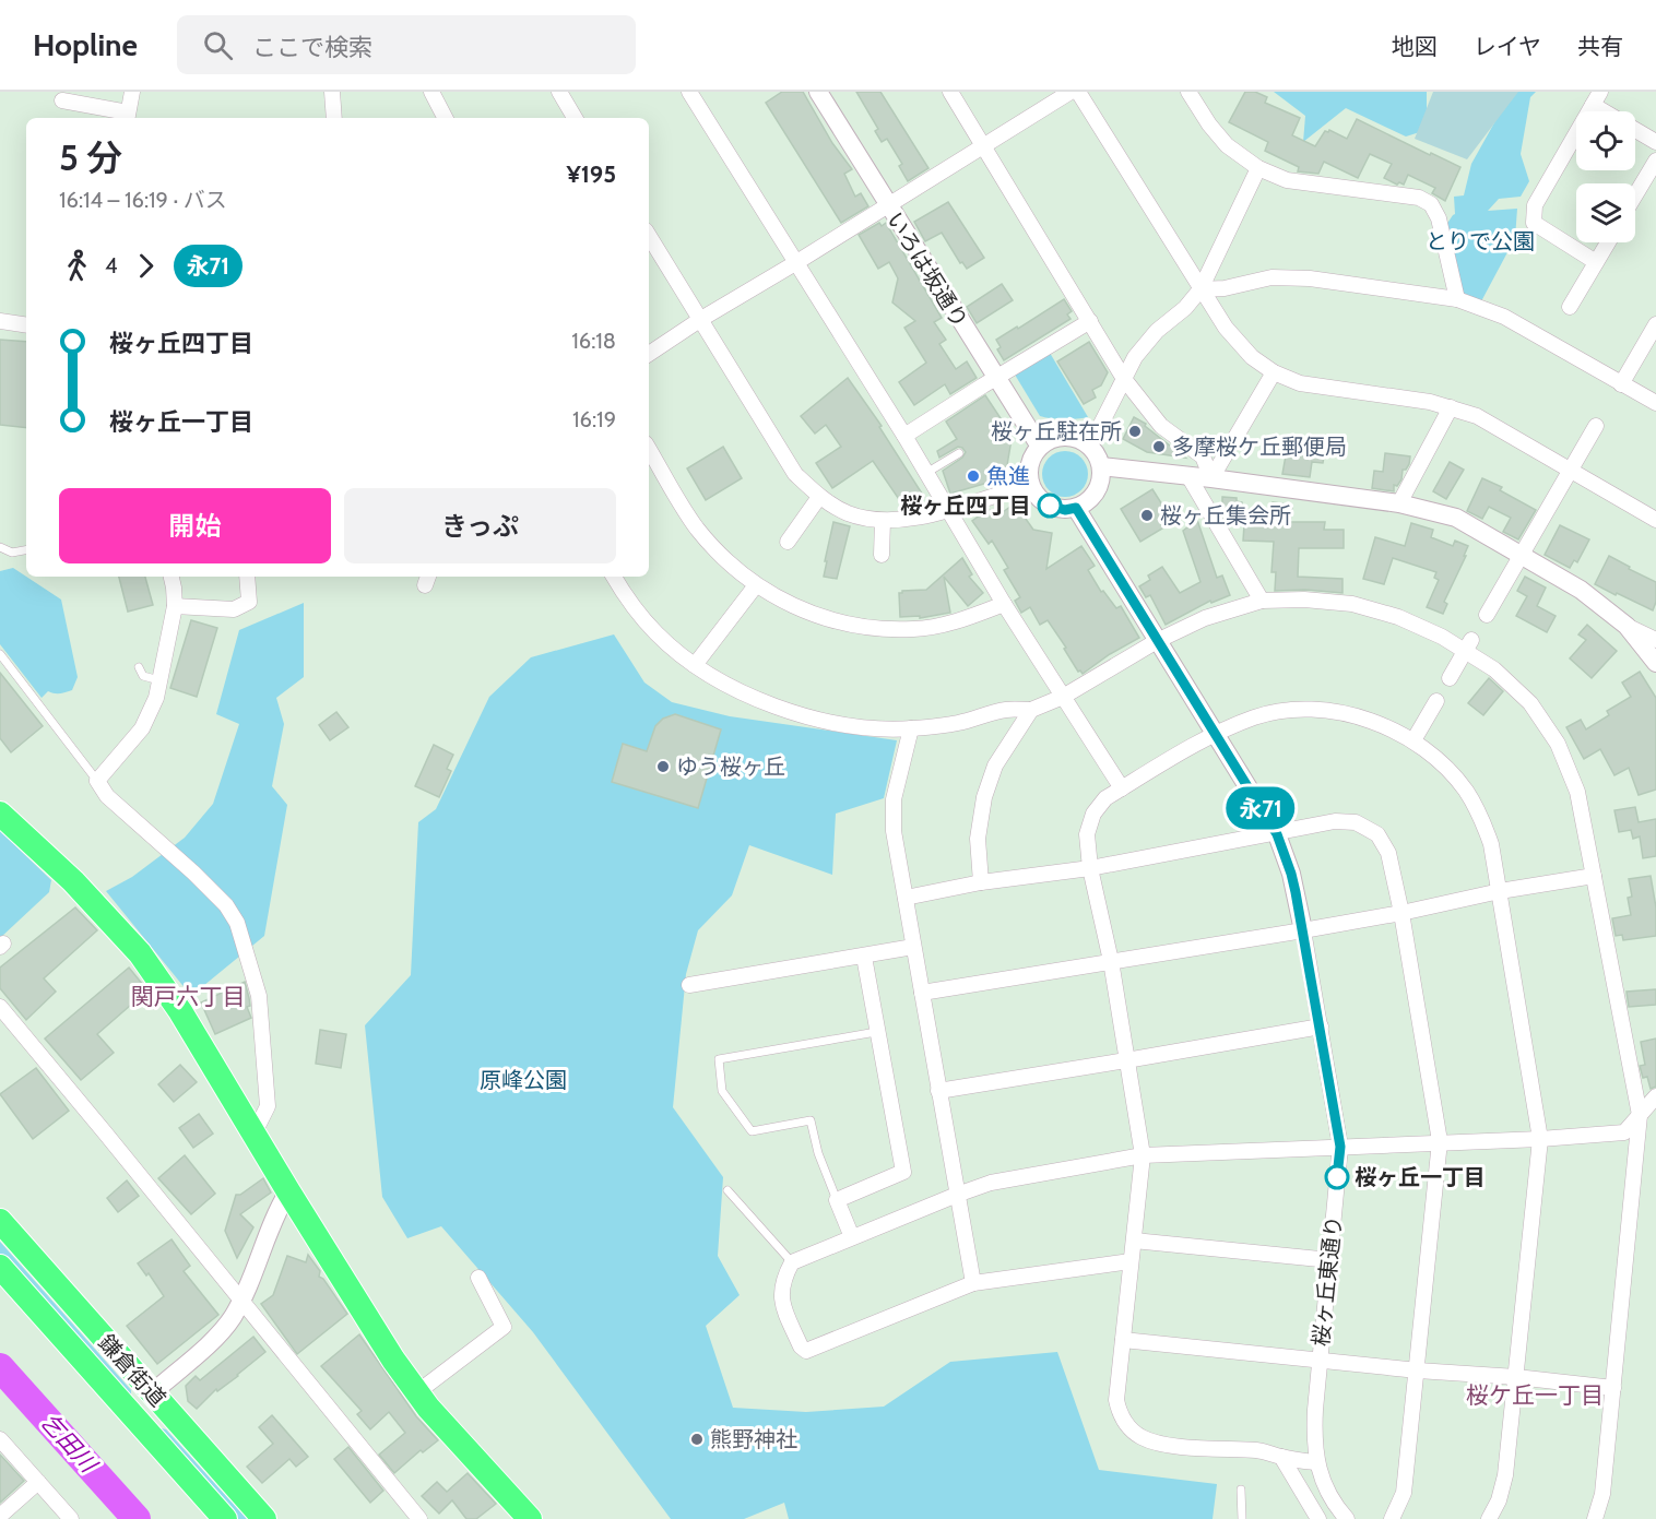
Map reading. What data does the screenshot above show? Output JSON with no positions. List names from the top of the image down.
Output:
{
  "streets": {
    "main road": ["鎌倉街道"],
    "street": ["いろは坂通り", "桜ヶ丘東通り"]
  },
  "crossings": [
    ["いろは坂通り", "桜ヶ丘東通り"]
  ],
  "districts": ["関戸六丁目", "桜ケ丘一丁目"],
  "water": ["乞田川"],
  "parks": ["とりで公園", "原峰公園"],
  "places": [
    "桜ヶ丘駐在所",
    "多摩桜ケ丘郵便局",
    "魚進",
    "桜ヶ丘四丁目",
    "桜ヶ丘集会所",
    "ゆう桜ヶ丘",
    "桜ヶ丘一丁目",
    "熊野神社"
  ],
  "lines": ["bus line 永71"],
  "page": {
    "header": "Hopline",
    "search": "ここで検索",
    "nav": ["地図", "レイヤ", "共有"],
    "on_map": "永71",
    "heading": ["5 分", "16:14 – 16:19 · バス", "¥195"],
    "legs": ["4", "永71"],
    "list": [
      {
        "name": "桜ヶ丘四丁目",
        "value": "16:18"
      },
      {
        "name": "桜ヶ丘一丁目",
        "value": "16:19"
      }
    ],
    "buttons": ["開始", "きっぷ"]
  }
}
